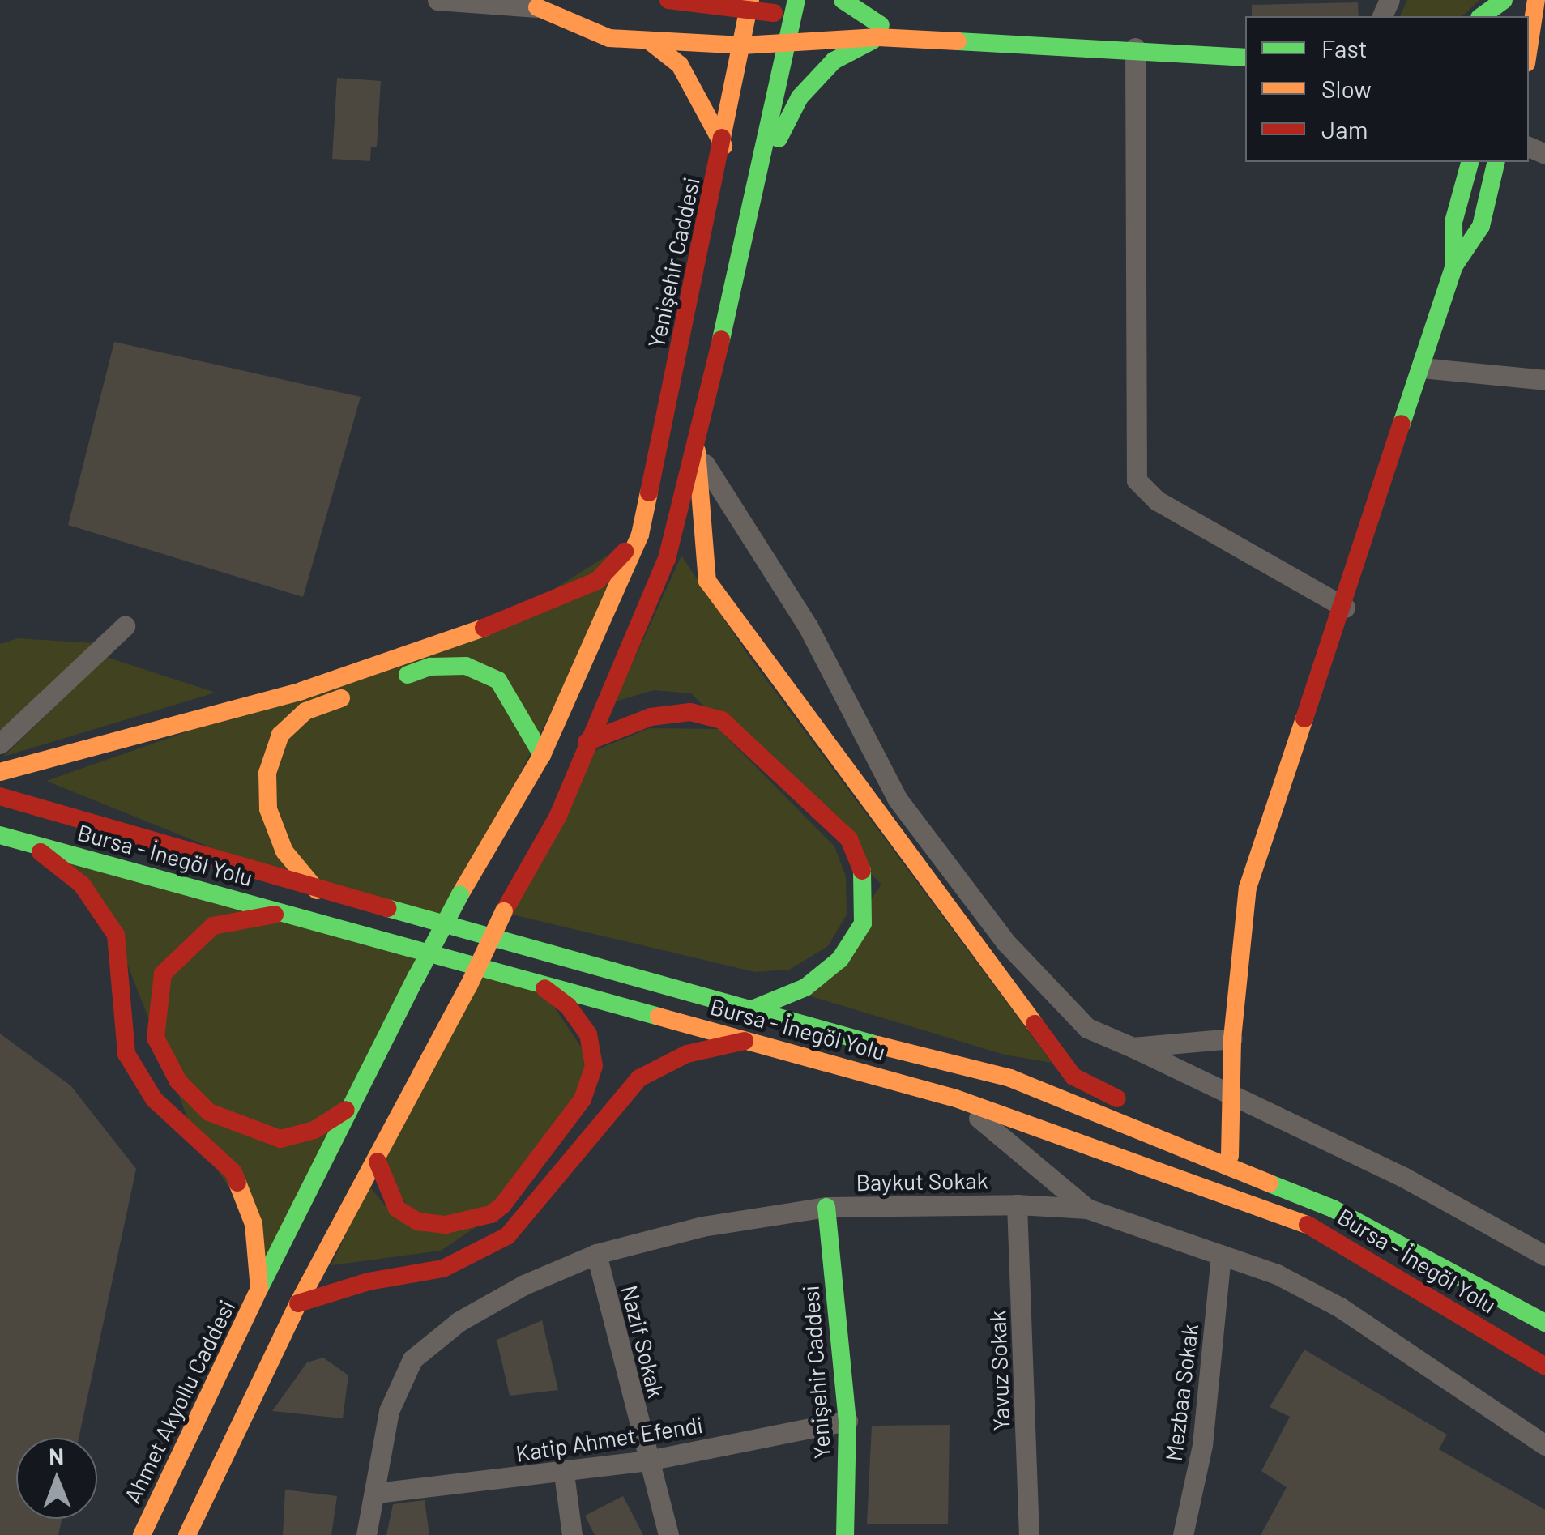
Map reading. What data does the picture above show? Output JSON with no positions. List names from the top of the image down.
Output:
{
  "streets": {
    "main road": ["Yenişehir Caddesi", "Bursa - İnegöl Yolu", "Ahmet Akyollu Caddesi"],
    "street": [
      "Baykut Sokak",
      "Nazif Sokak",
      "Yavuz Sokak",
      "Mezbaa Sokak",
      "Katip Ahmet Efendi"
    ]
  },
  "crossings": [
    ["Yenişehir Caddesi", "Baykut Sokak"],
    ["Yenişehir Caddesi", "Ahmet Akyollu Caddesi"],
    ["Yenişehir Caddesi", "Katip Ahmet Efendi"],
    ["Baykut Sokak", "Nazif Sokak"],
    ["Baykut Sokak", "Yavuz Sokak"],
    ["Baykut Sokak", "Mezbaa Sokak"],
    ["Baykut Sokak", "Katip Ahmet Efendi"],
    ["Nazif Sokak", "Katip Ahmet Efendi"]
  ],
  "legend": ["Fast", "Slow", "Jam"],
  "north": "top"
}
